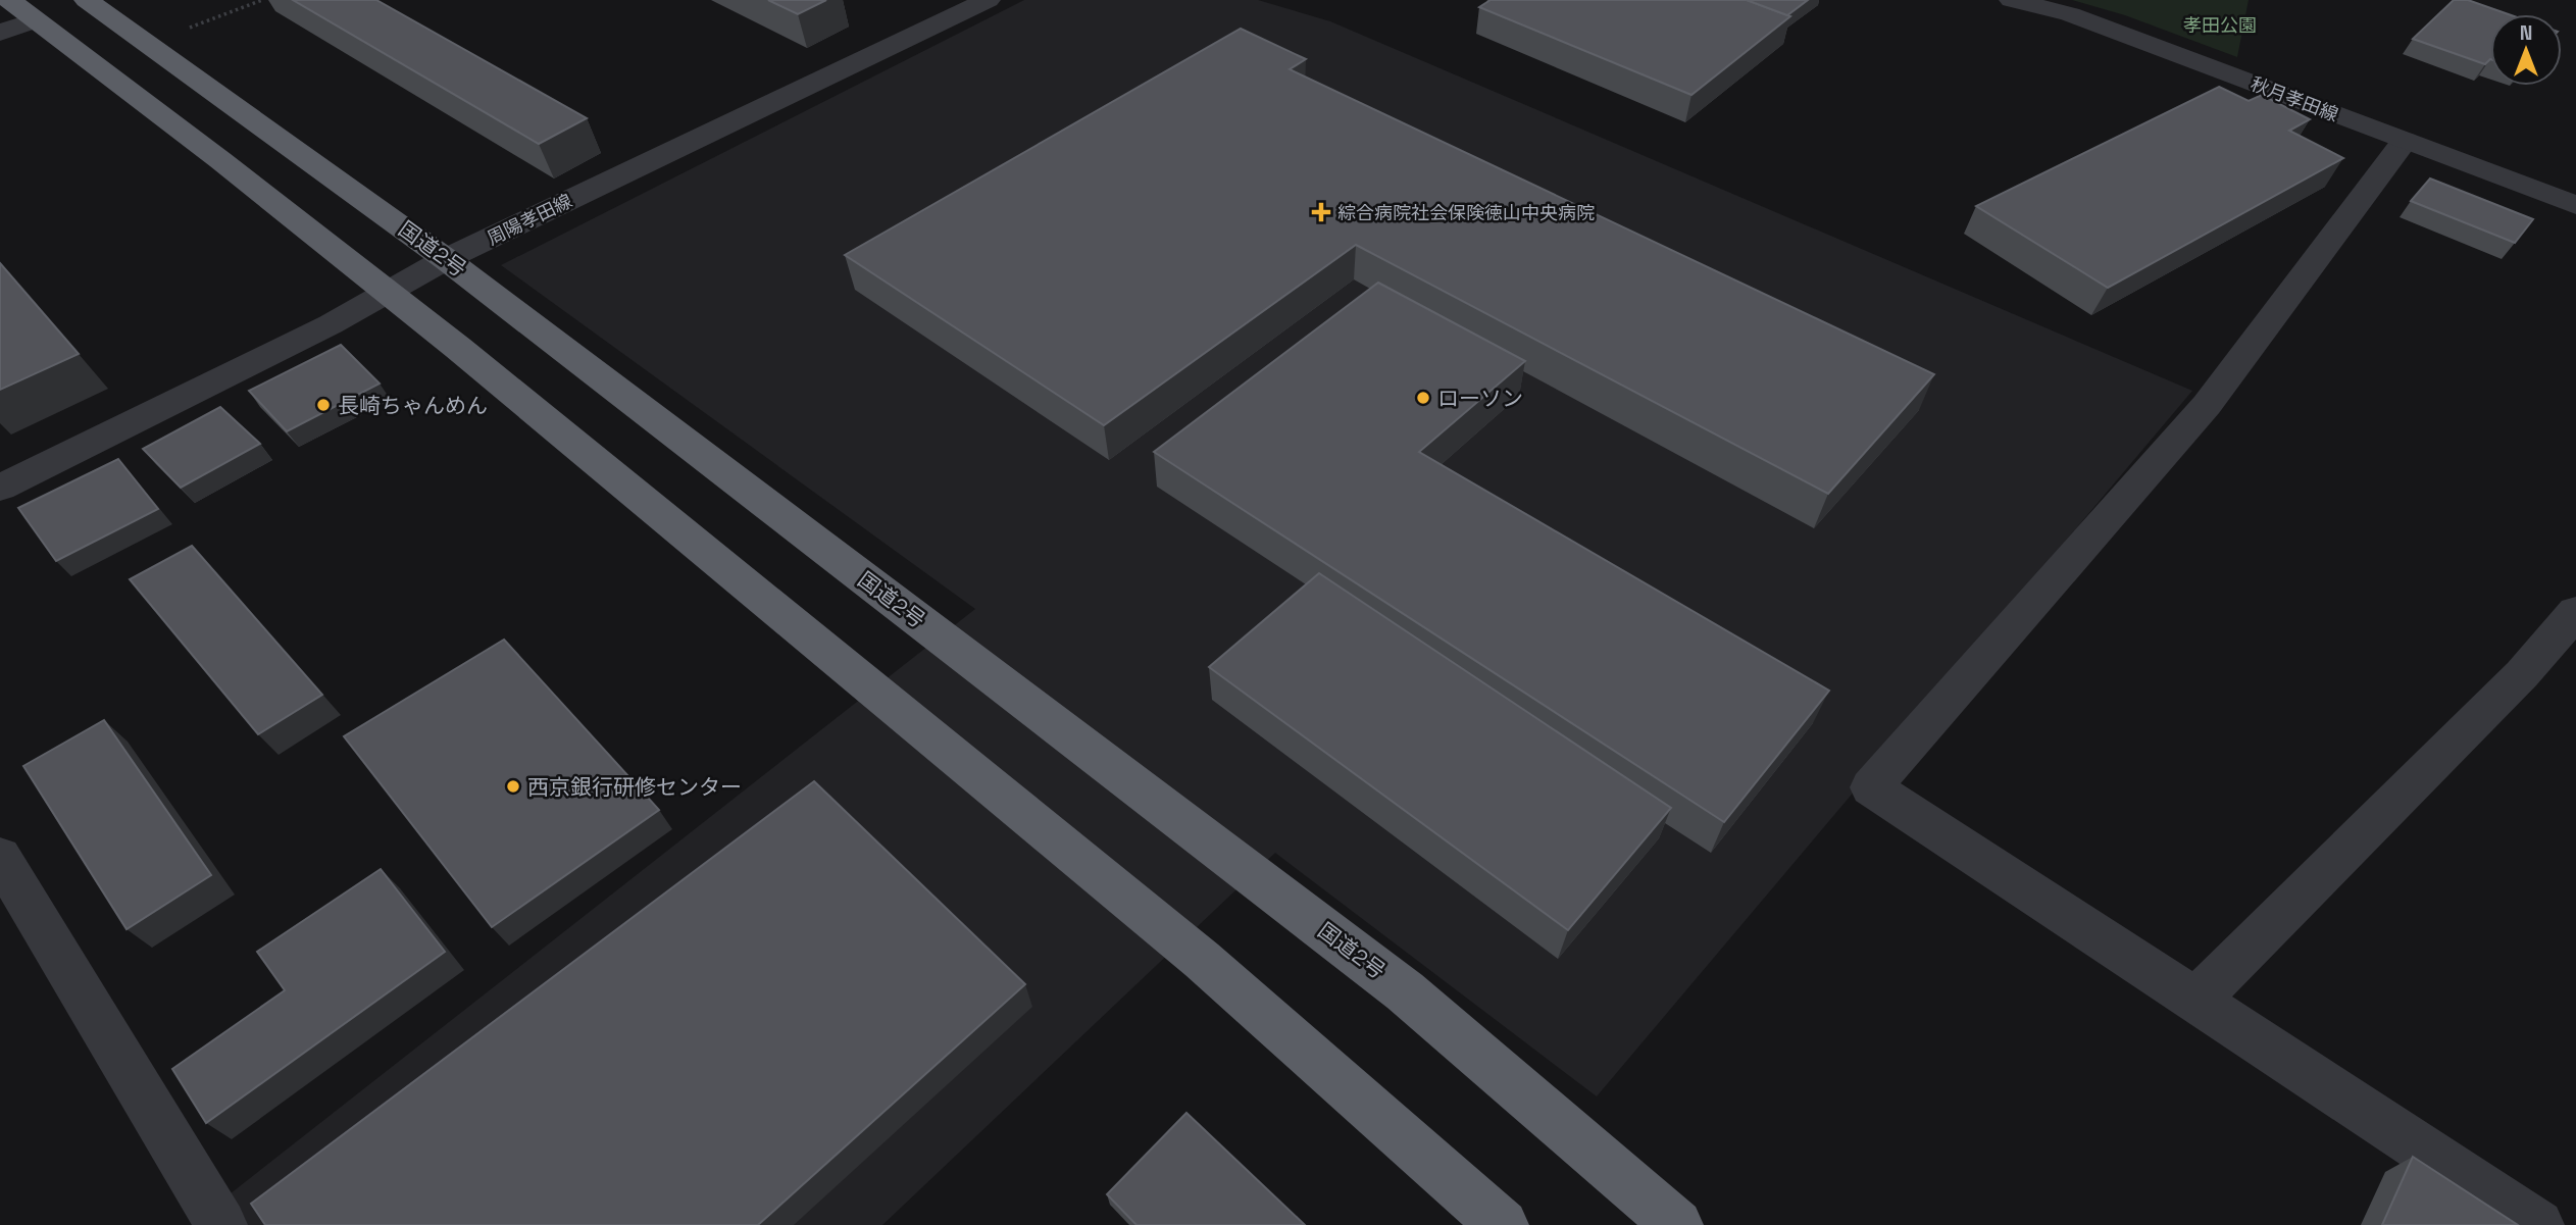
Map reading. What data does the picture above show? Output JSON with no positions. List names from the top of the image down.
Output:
{
  "streets": {
    "highway": ["国道2号"],
    "street": ["秋月孝田線", "周陽孝田線"]
  },
  "crossings": [
    ["周陽孝田線", "国道2号"]
  ],
  "parks": ["孝田公園"],
  "places": {
    "health": ["綜合病院社会保険徳山中央病院"],
    "other": ["ローソン", "長崎ちゃんめん", "西京銀行研修センター"]
  },
  "north": "top"
}
